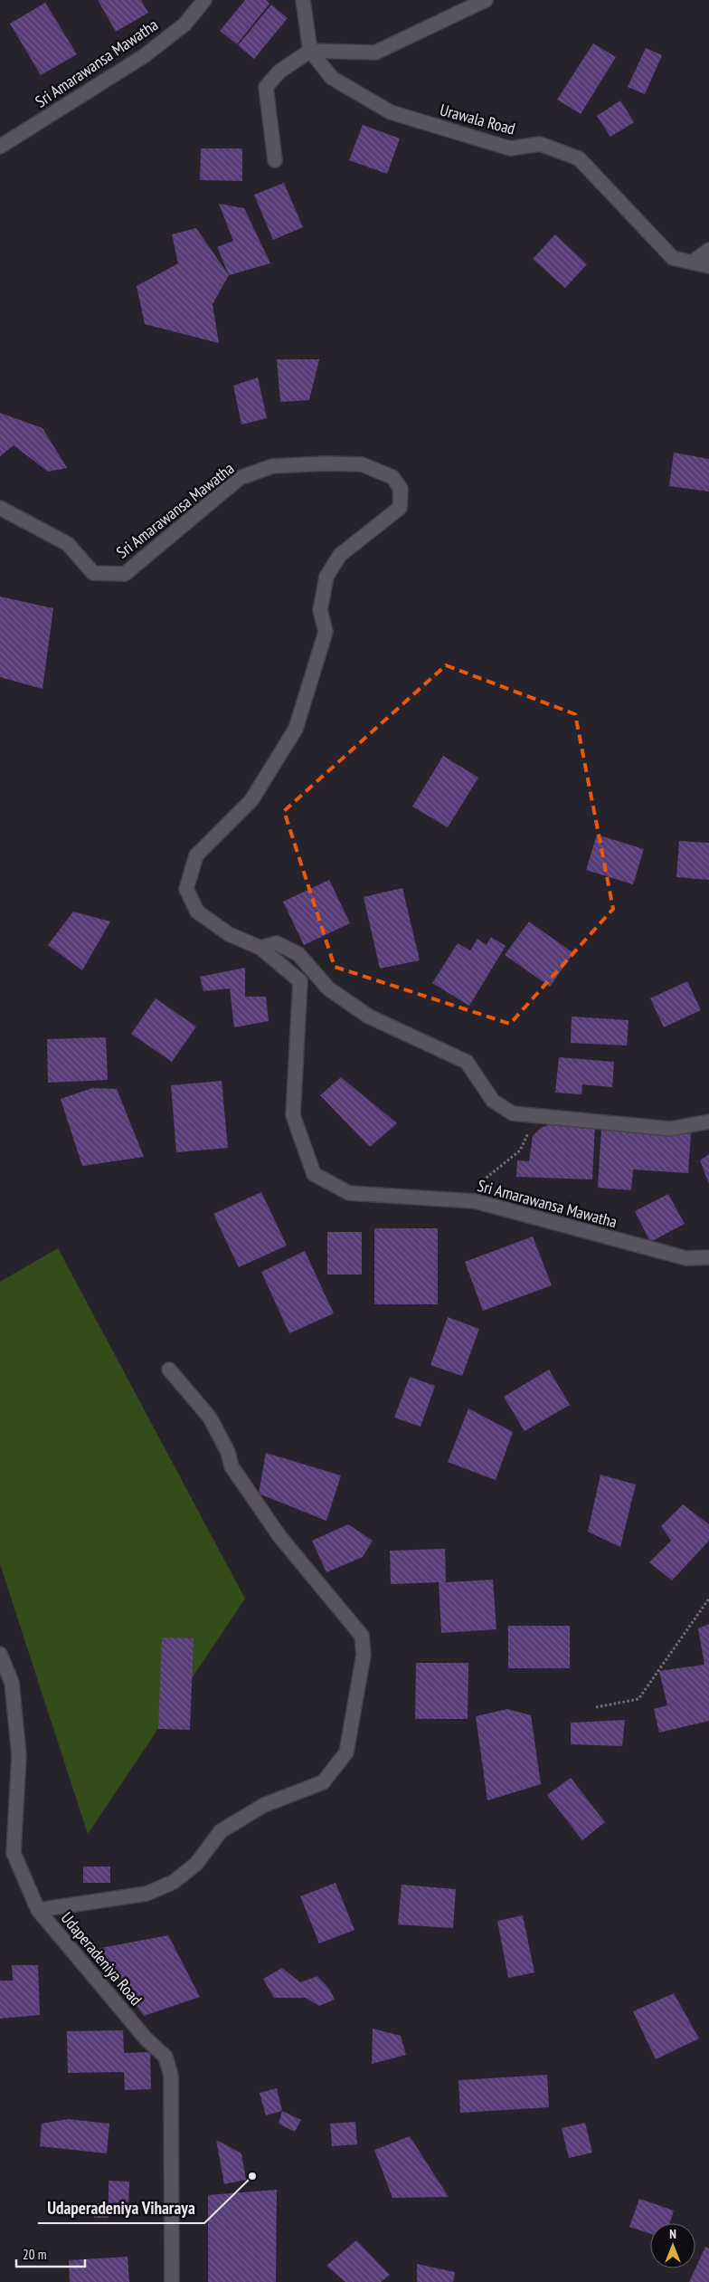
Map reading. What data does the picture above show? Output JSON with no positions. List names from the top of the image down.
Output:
{
  "streets": {
    "street": ["Sri Amarawansa Mawatha", "Urawala Road", "Udaperadeniya Road"]
  },
  "places": ["Udaperadeniya Viharaya"],
  "scale_bar": "20 m",
  "north": "top"
}
